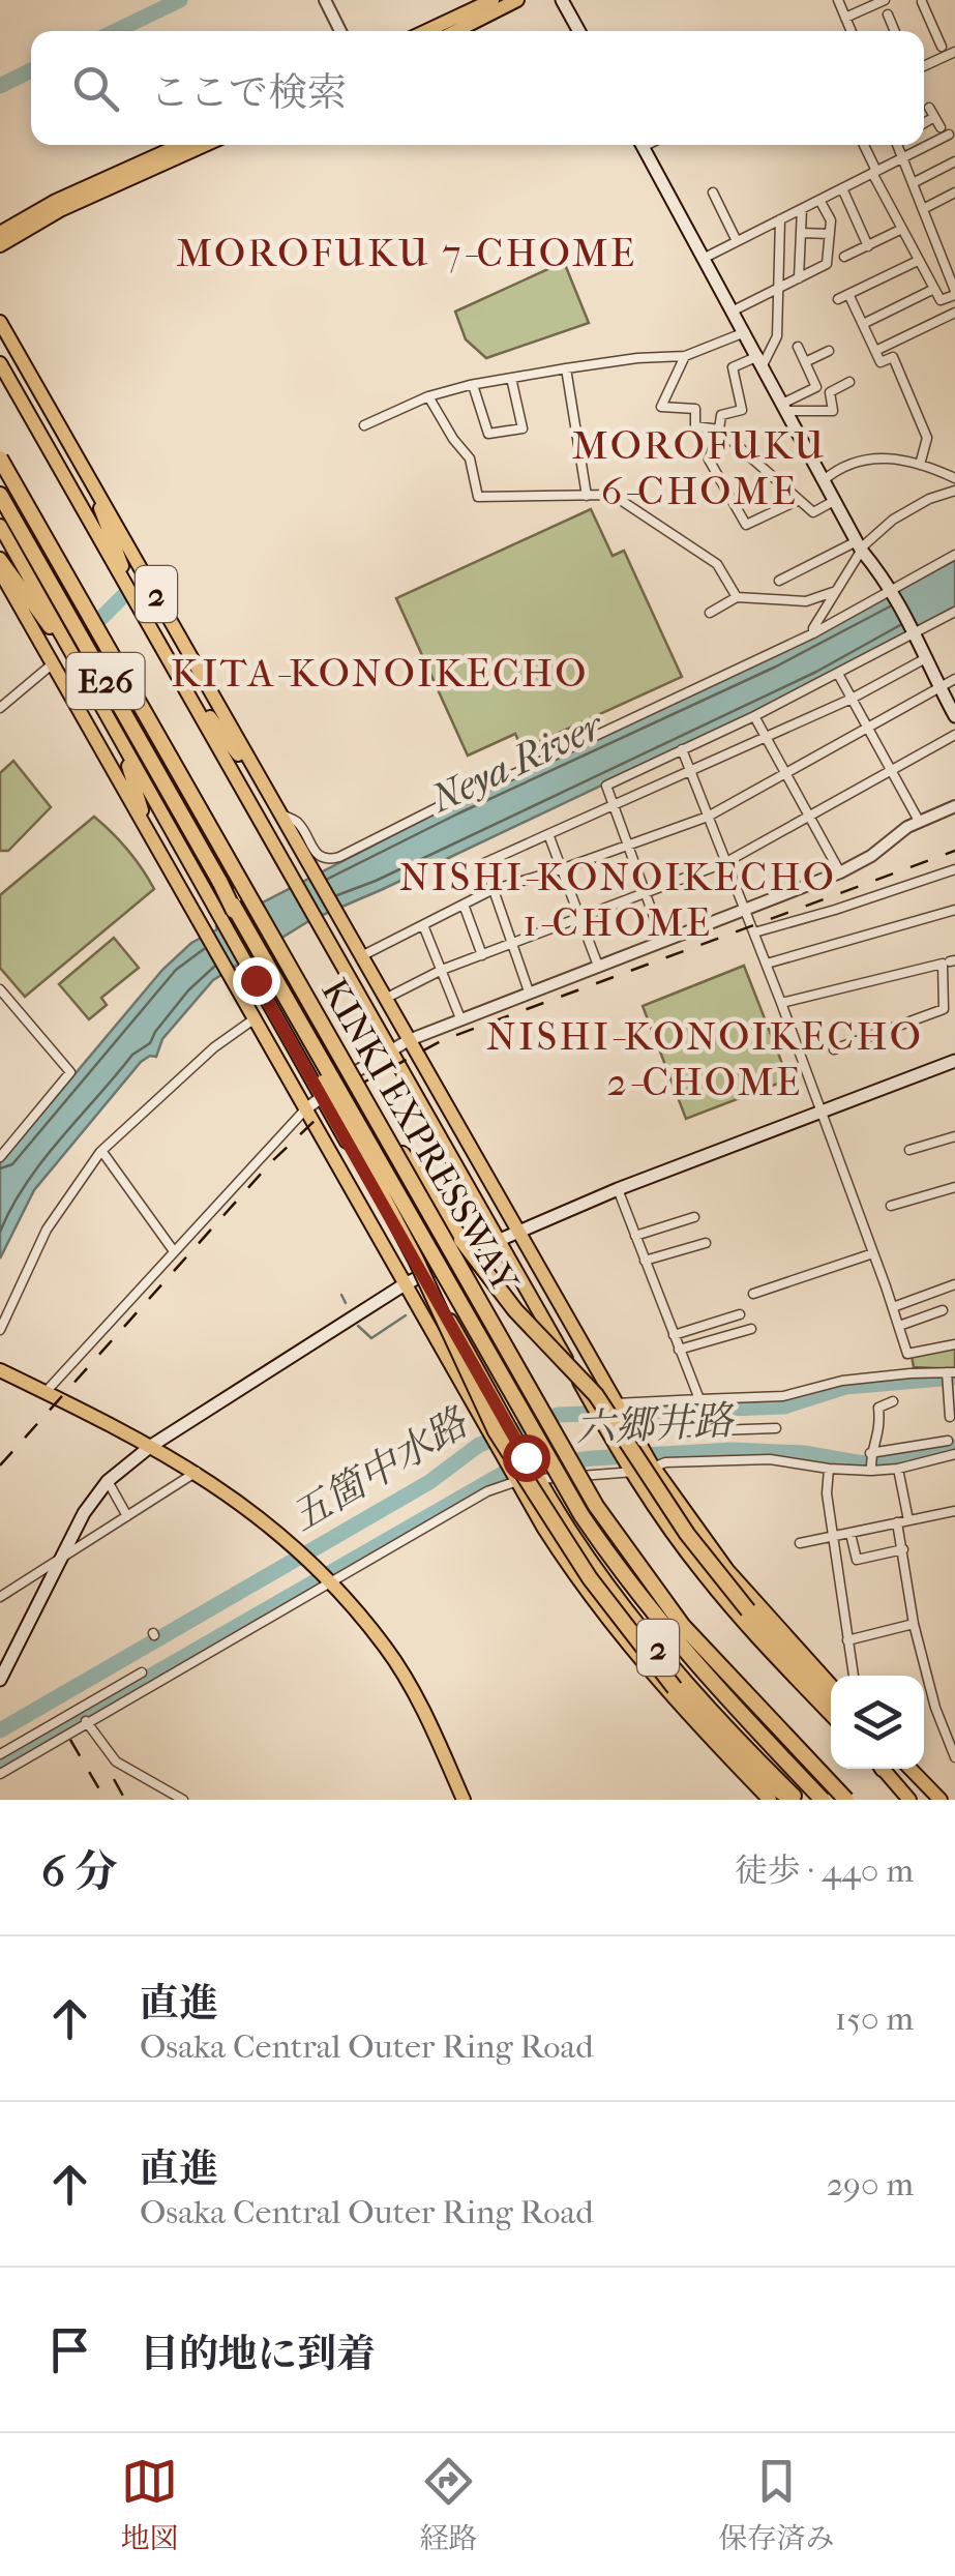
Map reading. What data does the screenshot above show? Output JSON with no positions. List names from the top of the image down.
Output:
{
  "streets": {
    "highway": ["E26", "KINKI EXPRESSWAY"],
    "main road": ["2"]
  },
  "districts": [
    "MOROFUKU 7-CHOME",
    "MOROFUKU 6-CHOME",
    "KITA-KONOIKECHO",
    "NISHI-KONOIKECHO 1-CHOME",
    "NISHI-KONOIKECHO 2-CHOME"
  ],
  "water": ["Neya River", "六郷井路", "五箇中水路"],
  "page": {
    "search": "ここで検索",
    "heading": ["6 分", "徒歩 · 440 m"],
    "list": [
      ["直進", "Osaka Central Outer Ring Road", "150 m"],
      ["直進", "Osaka Central Outer Ring Road", "290 m"],
      "目的地に到着"
    ],
    "nav": ["地図", "経路", "保存済み"]
  }
}
